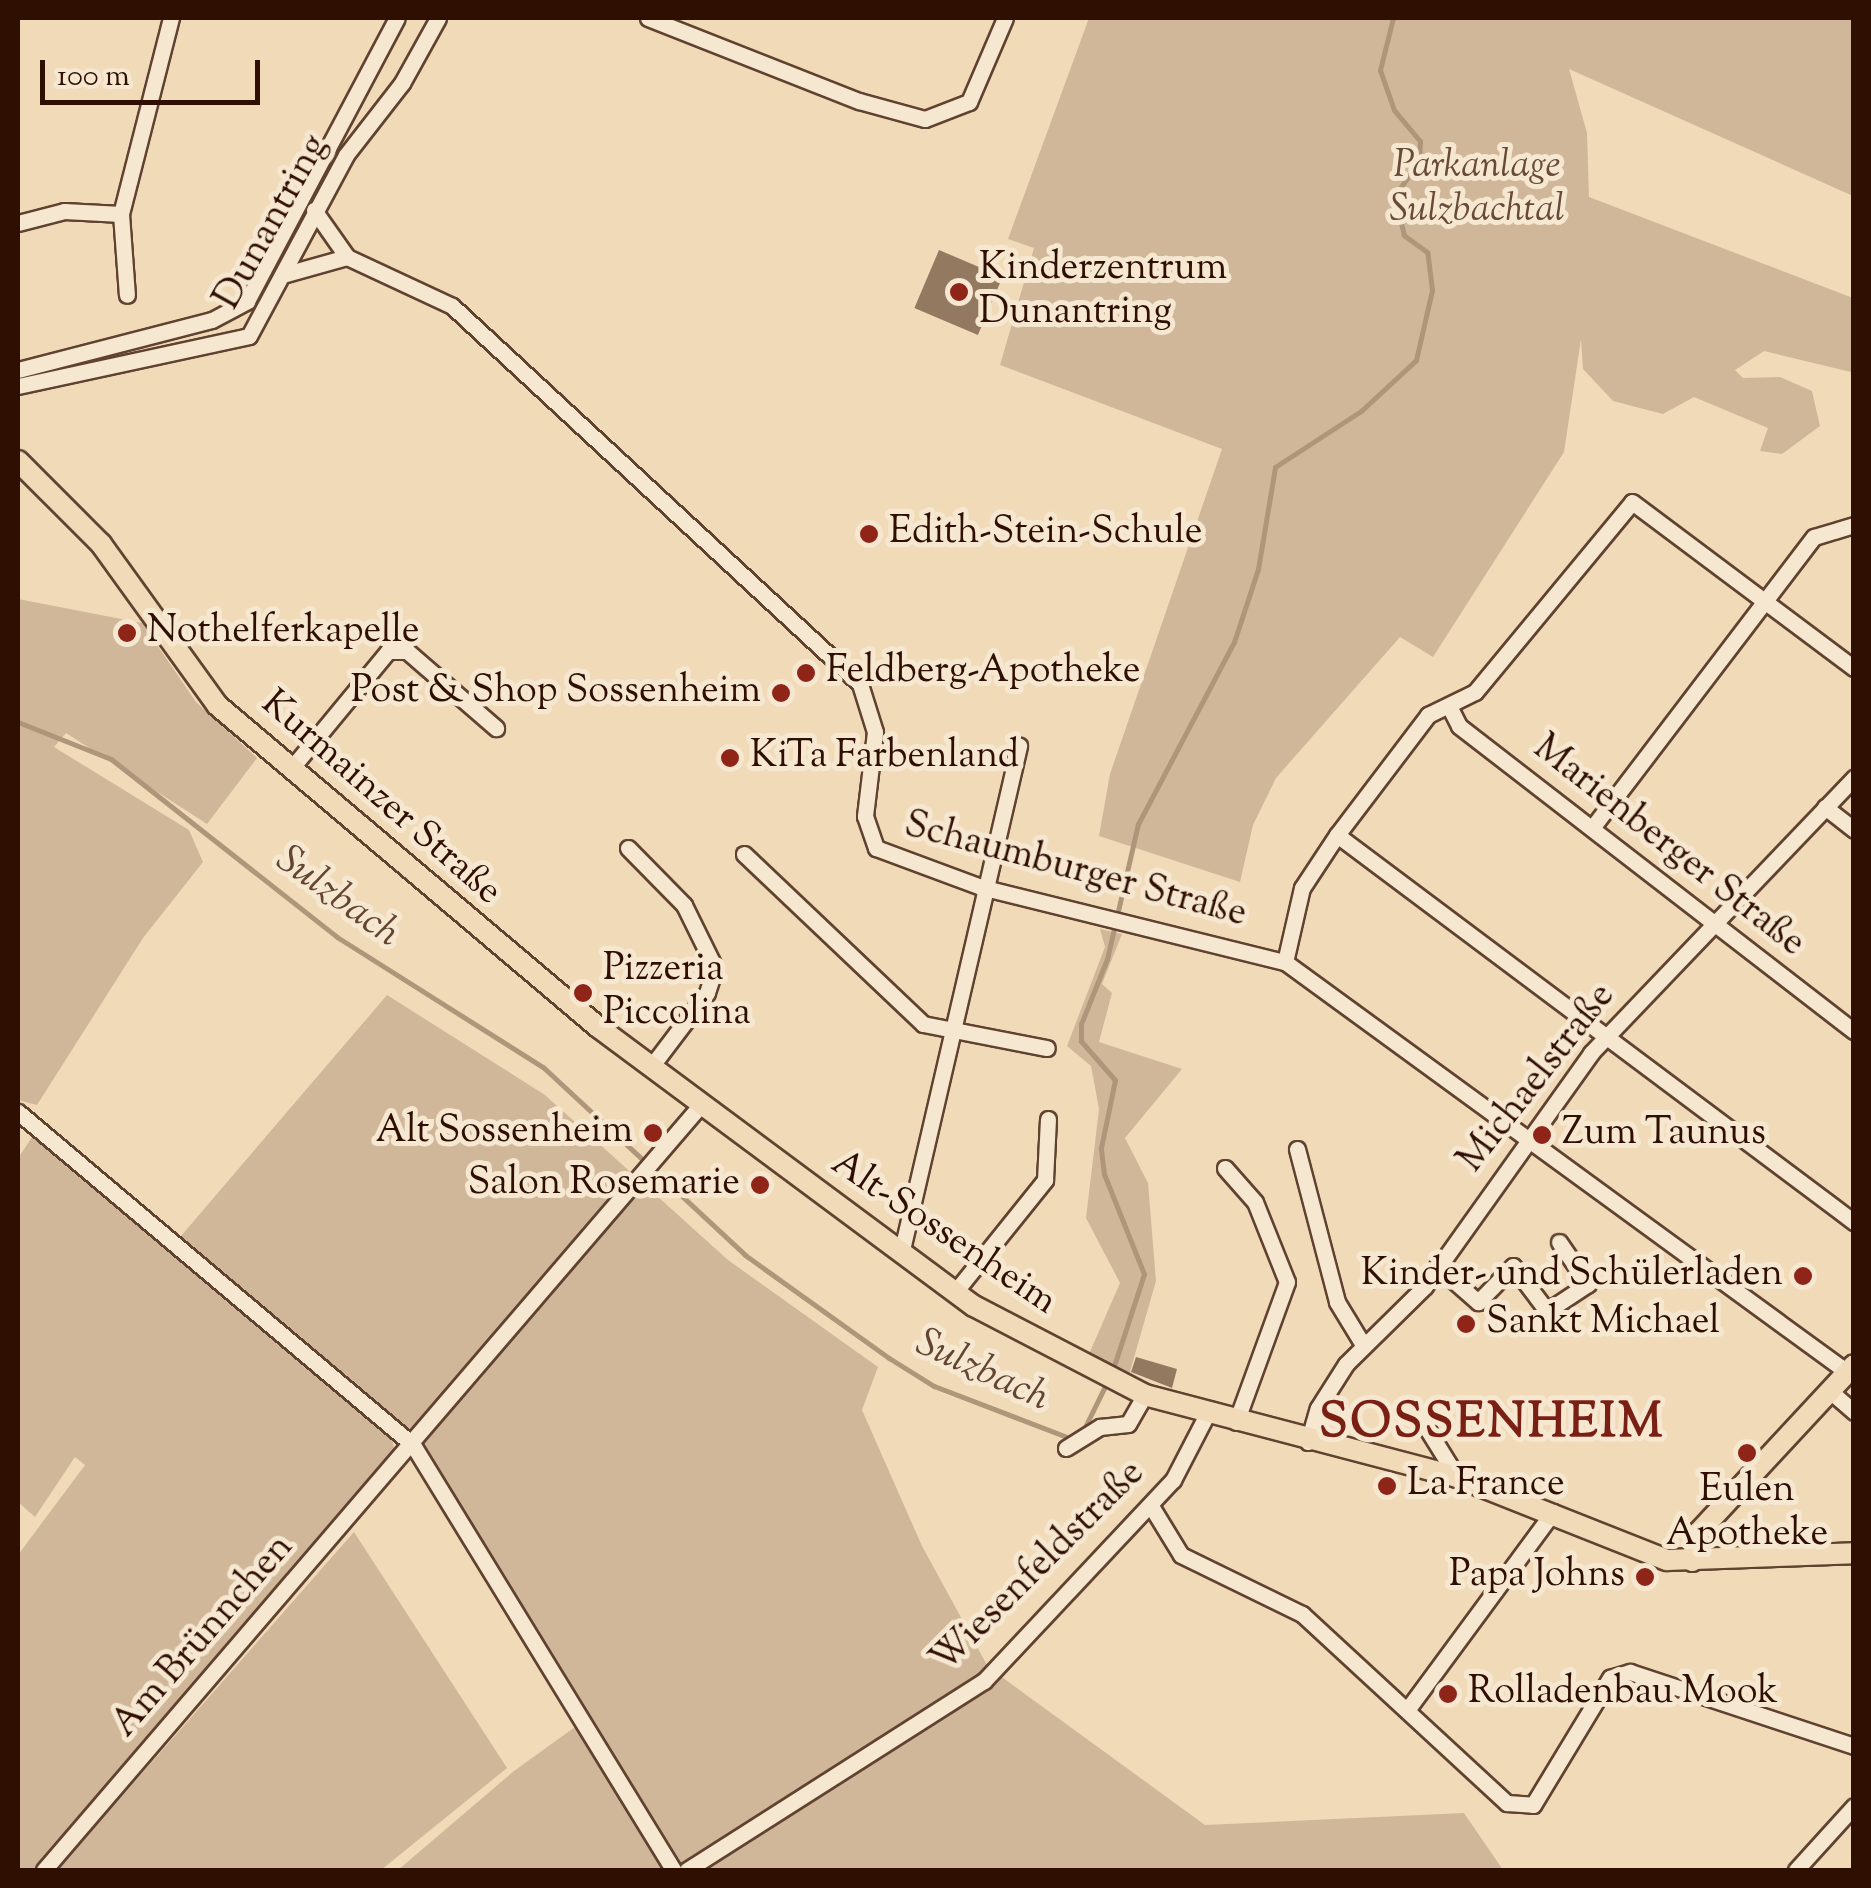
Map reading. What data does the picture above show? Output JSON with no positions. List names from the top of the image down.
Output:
{
  "streets": {
    "main road": ["Kurmainzer Straße", "Alt-Sossenheim"],
    "street": [
      "Dunantring",
      "Marienberger Straße",
      "Schaumburger Straße",
      "Michaelstraße",
      "Wiesenfeldstraße",
      "Am Brünnchen"
    ]
  },
  "crossings": [
    ["Dunantring", "Schaumburger Straße"],
    ["Kurmainzer Straße", "Alt-Sossenheim"],
    ["Kurmainzer Straße", "Am Brünnchen"],
    ["Marienberger Straße", "Michaelstraße"],
    ["Schaumburger Straße", "Michaelstraße"],
    ["Michaelstraße", "Alt-Sossenheim"],
    ["Alt-Sossenheim", "Wiesenfeldstraße"],
    ["Alt-Sossenheim", "Am Brünnchen"]
  ],
  "districts": ["SOSSENHEIM"],
  "water": ["Sulzbach"],
  "parks": ["Parkanlage Sulzbachtal"],
  "places": [
    "Kinderzentrum Dunantring",
    "Edith-Stein-Schule",
    "Nothelferkapelle",
    "Feldberg-Apotheke",
    "Post & Shop Sossenheim",
    "KiTa Farbenland",
    "Pizzeria Piccolina",
    "Alt Sossenheim",
    "Zum Taunus",
    "Salon Rosemarie",
    "Kinder- und Schülerladen",
    "Sankt Michael",
    "Eulen Apotheke",
    "La France",
    "Papa Johns",
    "Rolladenbau Mook"
  ],
  "scale_bar": "100 m"
}
